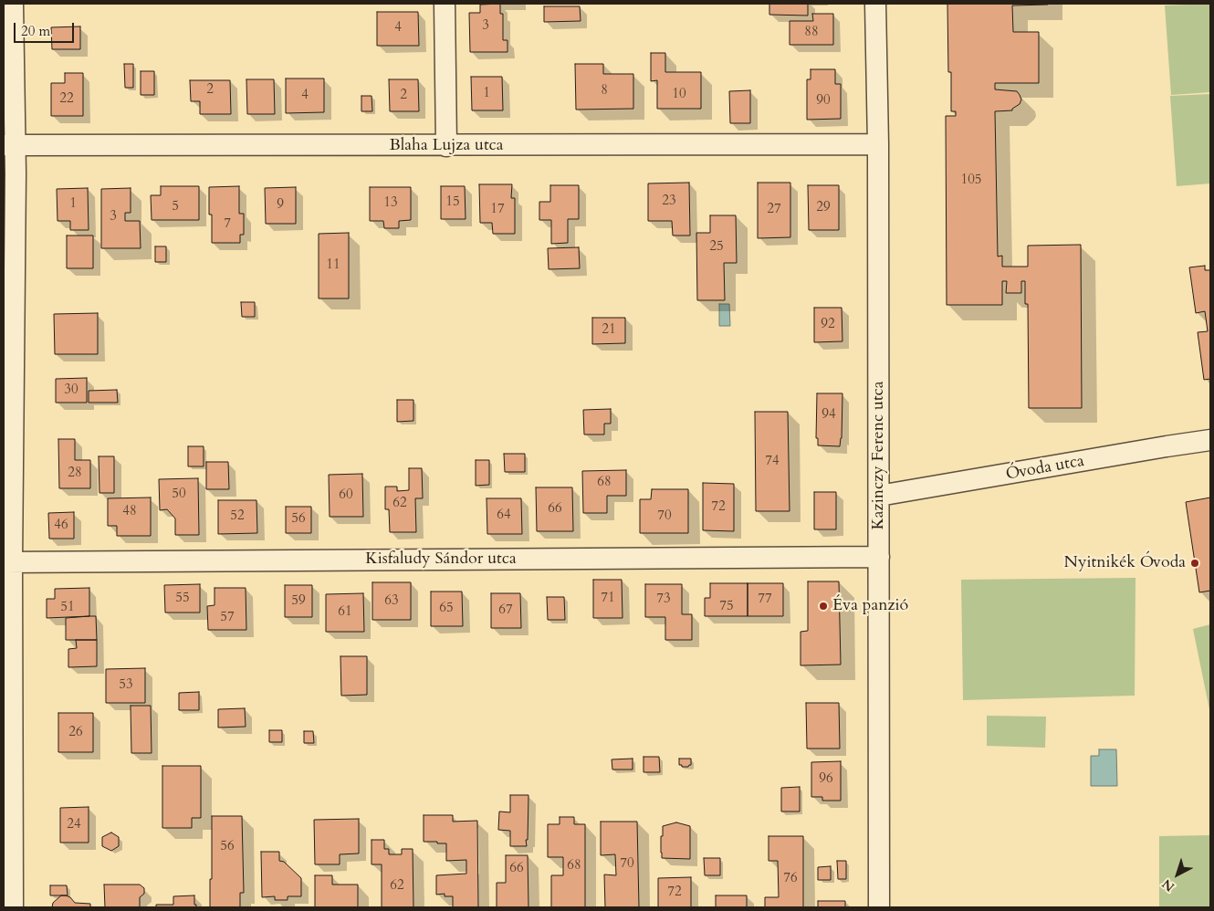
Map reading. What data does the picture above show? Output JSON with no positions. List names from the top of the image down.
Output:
{
  "streets": {
    "street": [
      "Blaha Lujza utca",
      "Kazinczy Ferenc utca",
      "Óvoda utca",
      "Kisfaludy Sándor utca"
    ]
  },
  "crossings": [
    ["Blaha Lujza utca", "Kazinczy Ferenc utca"],
    ["Kazinczy Ferenc utca", "Óvoda utca"],
    ["Kazinczy Ferenc utca", "Kisfaludy Sándor utca"]
  ],
  "places": ["Nyitnikék Óvoda", "Éva panzió"],
  "house_numbers": [
    "3",
    "4",
    "88",
    "2",
    "8",
    "1",
    "10",
    "4",
    "2",
    "22",
    "90",
    "105",
    "23",
    "15",
    "13",
    "1",
    "9",
    "5",
    "29",
    "17",
    "27",
    "3",
    "7",
    "25",
    "11",
    "92",
    "21",
    "30",
    "94",
    "74",
    "28",
    "68",
    "50",
    "60",
    "62",
    "72",
    "66",
    "48",
    "64",
    "52",
    "70",
    "56",
    "46",
    "55",
    "71",
    "73",
    "77",
    "59",
    "63",
    "75",
    "51",
    "65",
    "67",
    "61",
    "57",
    "53",
    "26",
    "96",
    "24",
    "56",
    "70",
    "68",
    "66",
    "76",
    "62",
    "72"
  ],
  "scale_bar": "20 m",
  "north": "bottom left"
}
